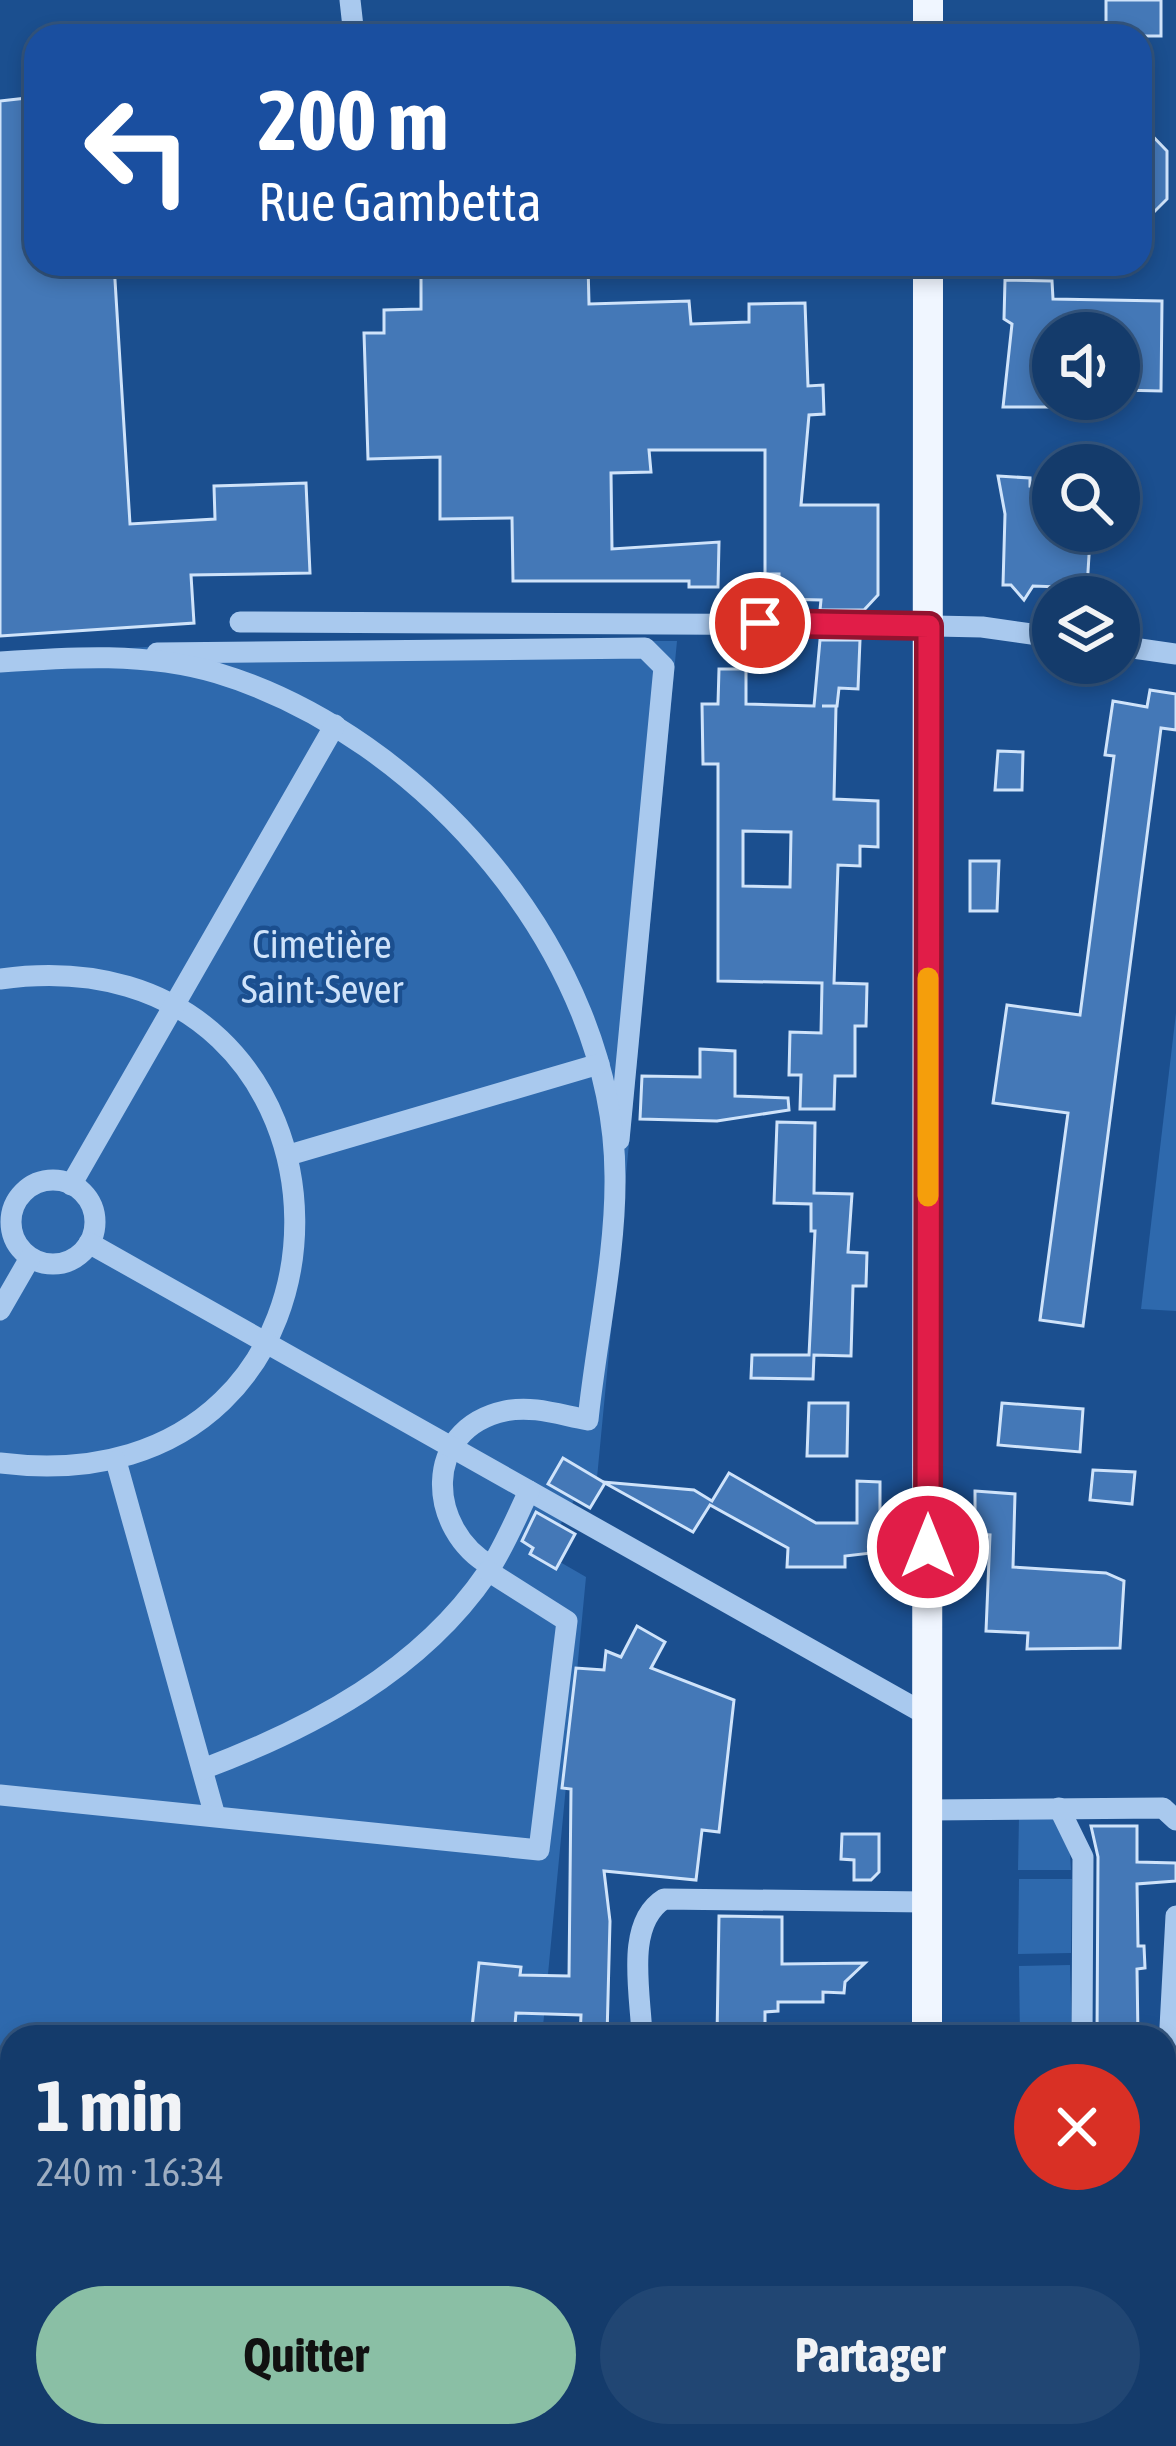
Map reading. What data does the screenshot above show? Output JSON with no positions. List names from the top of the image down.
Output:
{
  "parks": ["Cimetière Saint-Sever"],
  "page": {
    "turn": ["200 m", "Rue Gambetta"],
    "heading": ["1 min", "240 m · 16:34"],
    "buttons": ["Quitter", "Partager"]
  }
}
